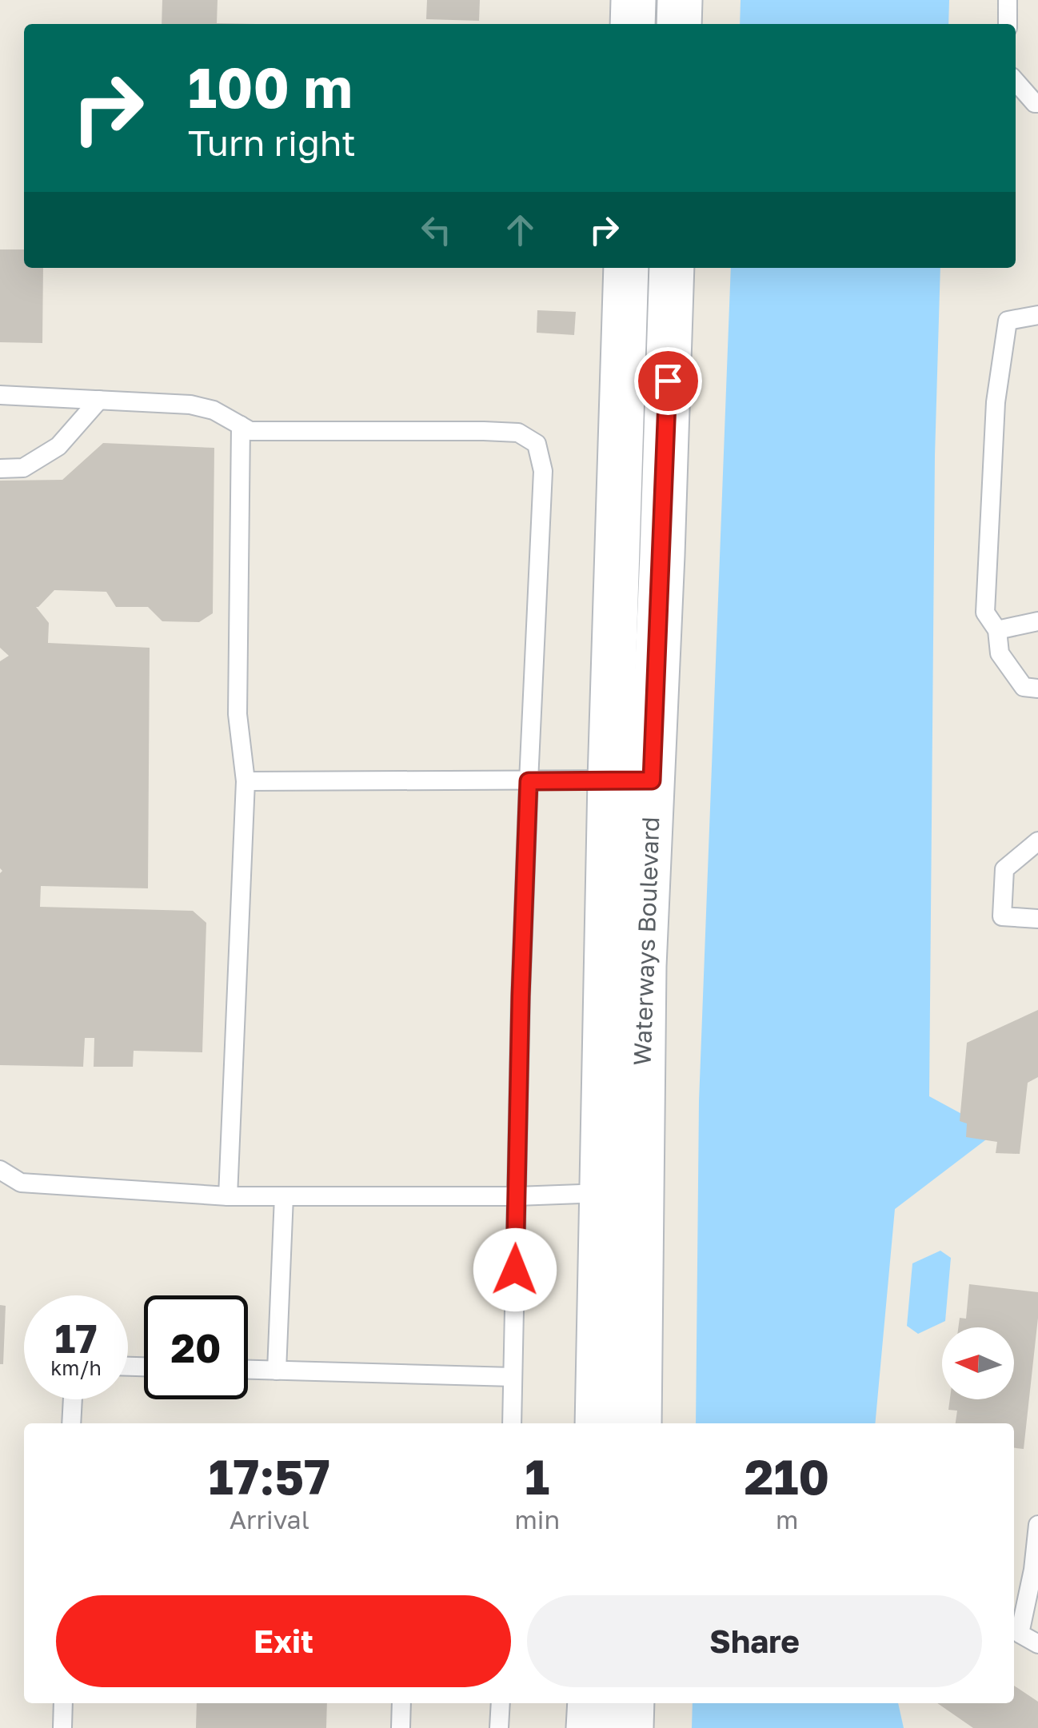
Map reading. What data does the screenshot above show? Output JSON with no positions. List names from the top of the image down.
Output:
{
  "streets": {
    "street": ["Waterways Boulevard"]
  },
  "north": "left",
  "page": {
    "turn": ["100 m", "Turn right"],
    "speed": "17 km/h",
    "limit": "20",
    "eta": [
      "17:57",
      "Arrival",
      "1",
      "min",
      "210",
      "m"
    ],
    "buttons": ["Exit", "Share"]
  }
}
